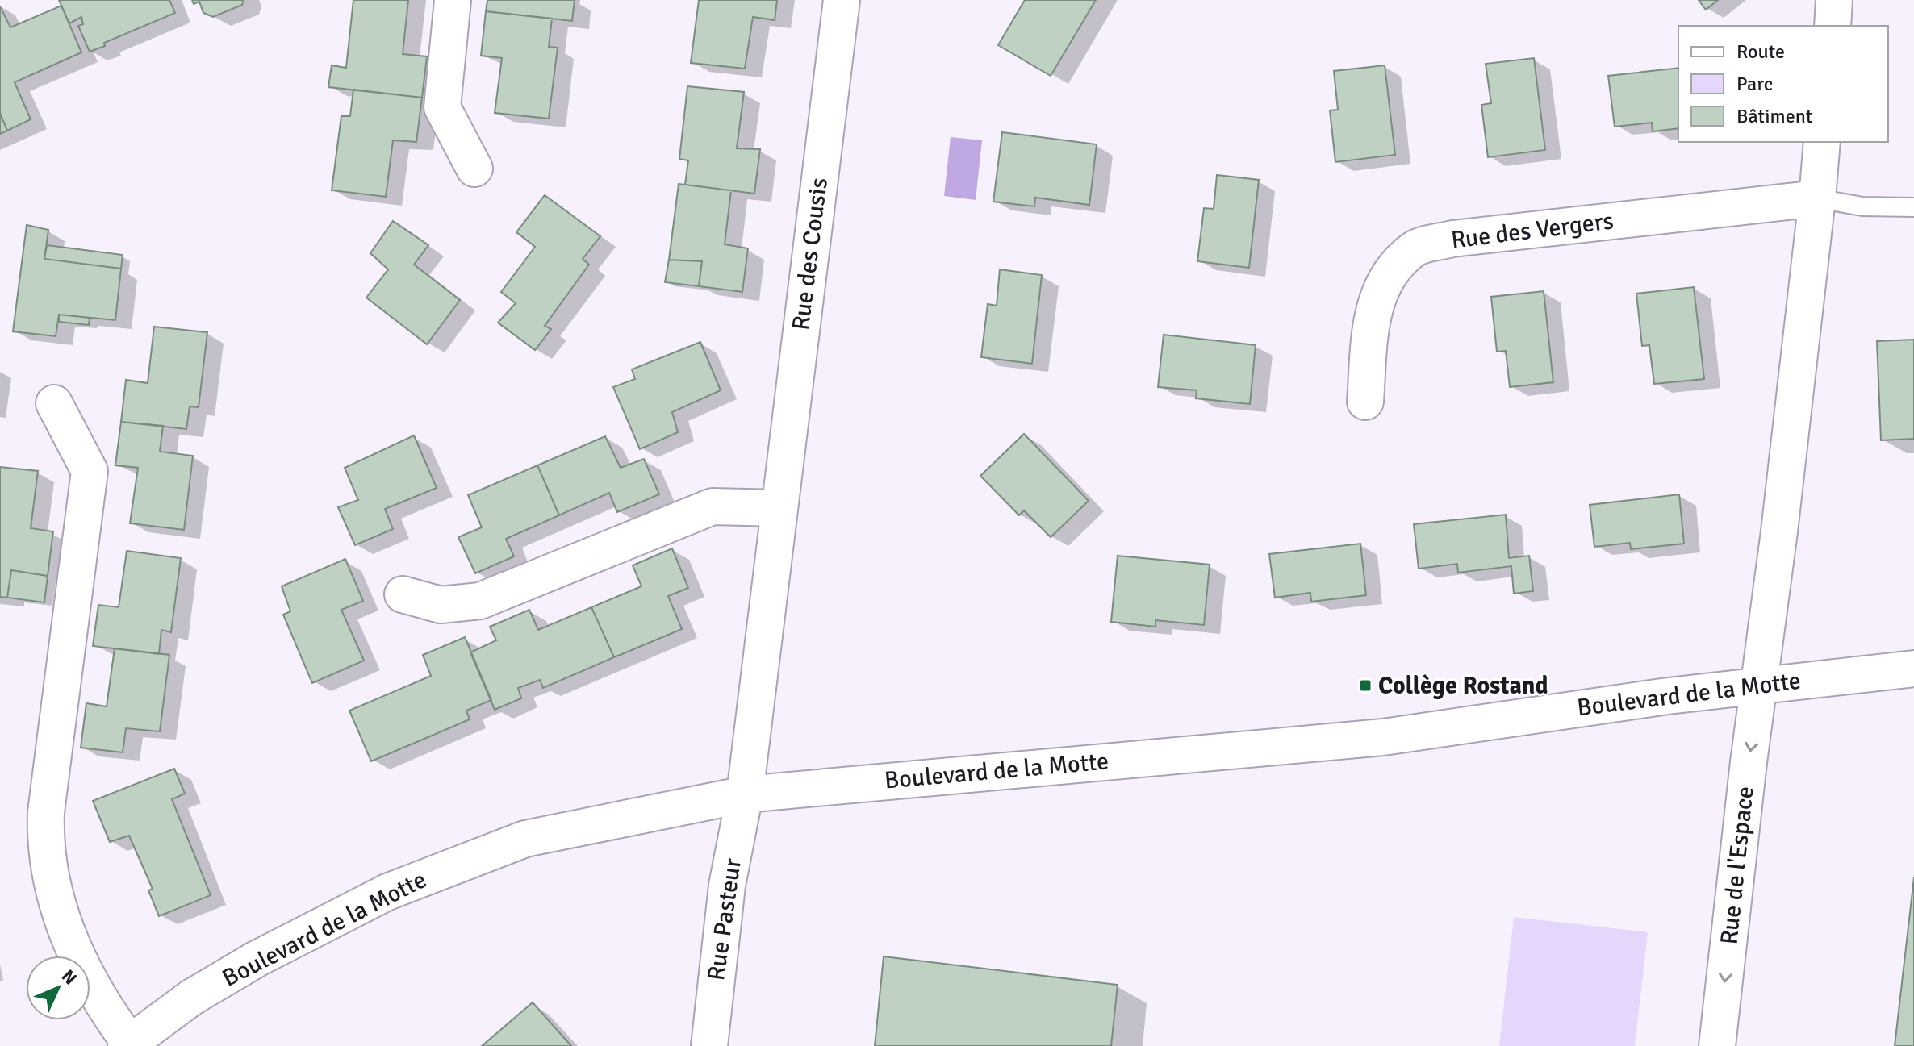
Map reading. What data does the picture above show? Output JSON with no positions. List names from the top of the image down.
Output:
{
  "streets": {
    "street": [
      "Rue des Vergers",
      "Rue des Cousis",
      "Boulevard de la Motte",
      "Rue de l'Espace",
      "Rue Pasteur"
    ]
  },
  "crossings": [
    ["Rue des Cousis", "Boulevard de la Motte"],
    ["Rue des Cousis", "Rue Pasteur"],
    ["Boulevard de la Motte", "Rue de l'Espace"],
    ["Boulevard de la Motte", "Rue Pasteur"]
  ],
  "one_way": ["Rue de l'Espace"],
  "places": {
    "transit": ["Collège Rostand"]
  },
  "legend": ["Route", "Parc", "Bâtiment"],
  "north": "top right"
}
